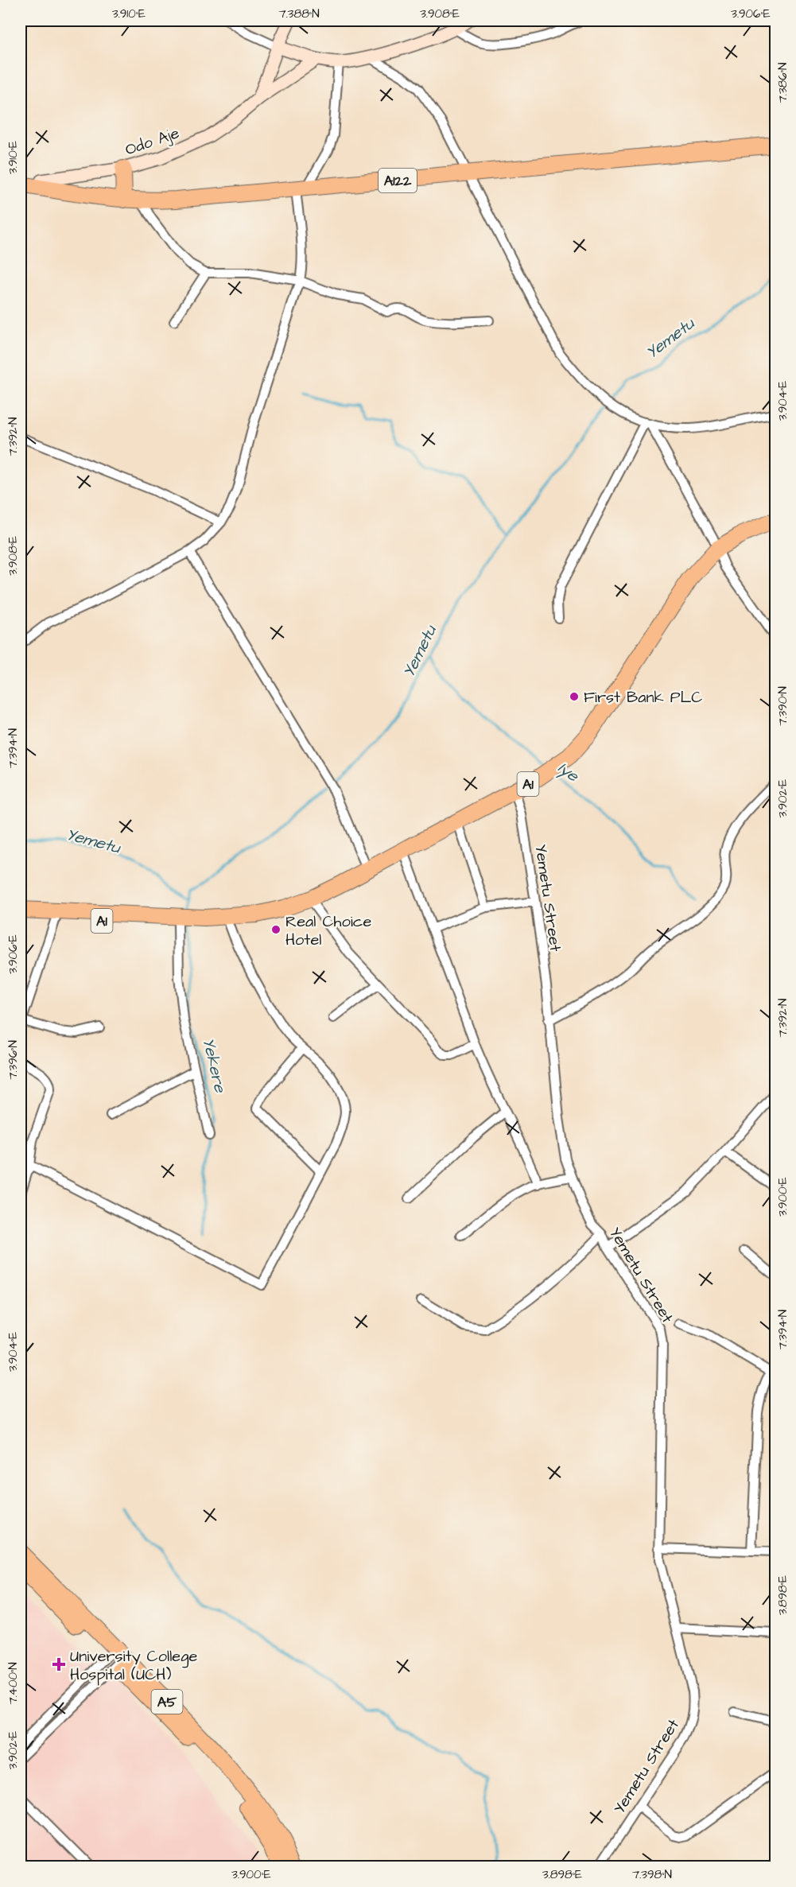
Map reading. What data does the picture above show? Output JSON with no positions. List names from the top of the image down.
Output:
{
  "streets": {
    "highway": ["A122", "A1", "A5"],
    "street": ["Odo Aje", "Yemetu Street"]
  },
  "crossings": [
    ["Odo Aje", "A122"],
    ["A1", "Yemetu Street"]
  ],
  "water": ["Yemetu", "Iye", "Yekere"],
  "places": {
    "other": ["First Bank PLC", "Real Choice Hotel"],
    "health": ["University College Hospital (UCH)"]
  },
  "coordinates": [
    "3.910°E",
    "7.388°N",
    "3.908°E",
    "3.906°E",
    "7.386°N",
    "3.904°E",
    "7.392°N",
    "7.390°N",
    "7.394°N",
    "3.902°E",
    "7.396°N",
    "3.900°E",
    "3.898°E",
    "7.400°N",
    "7.398°N"
  ]
}
